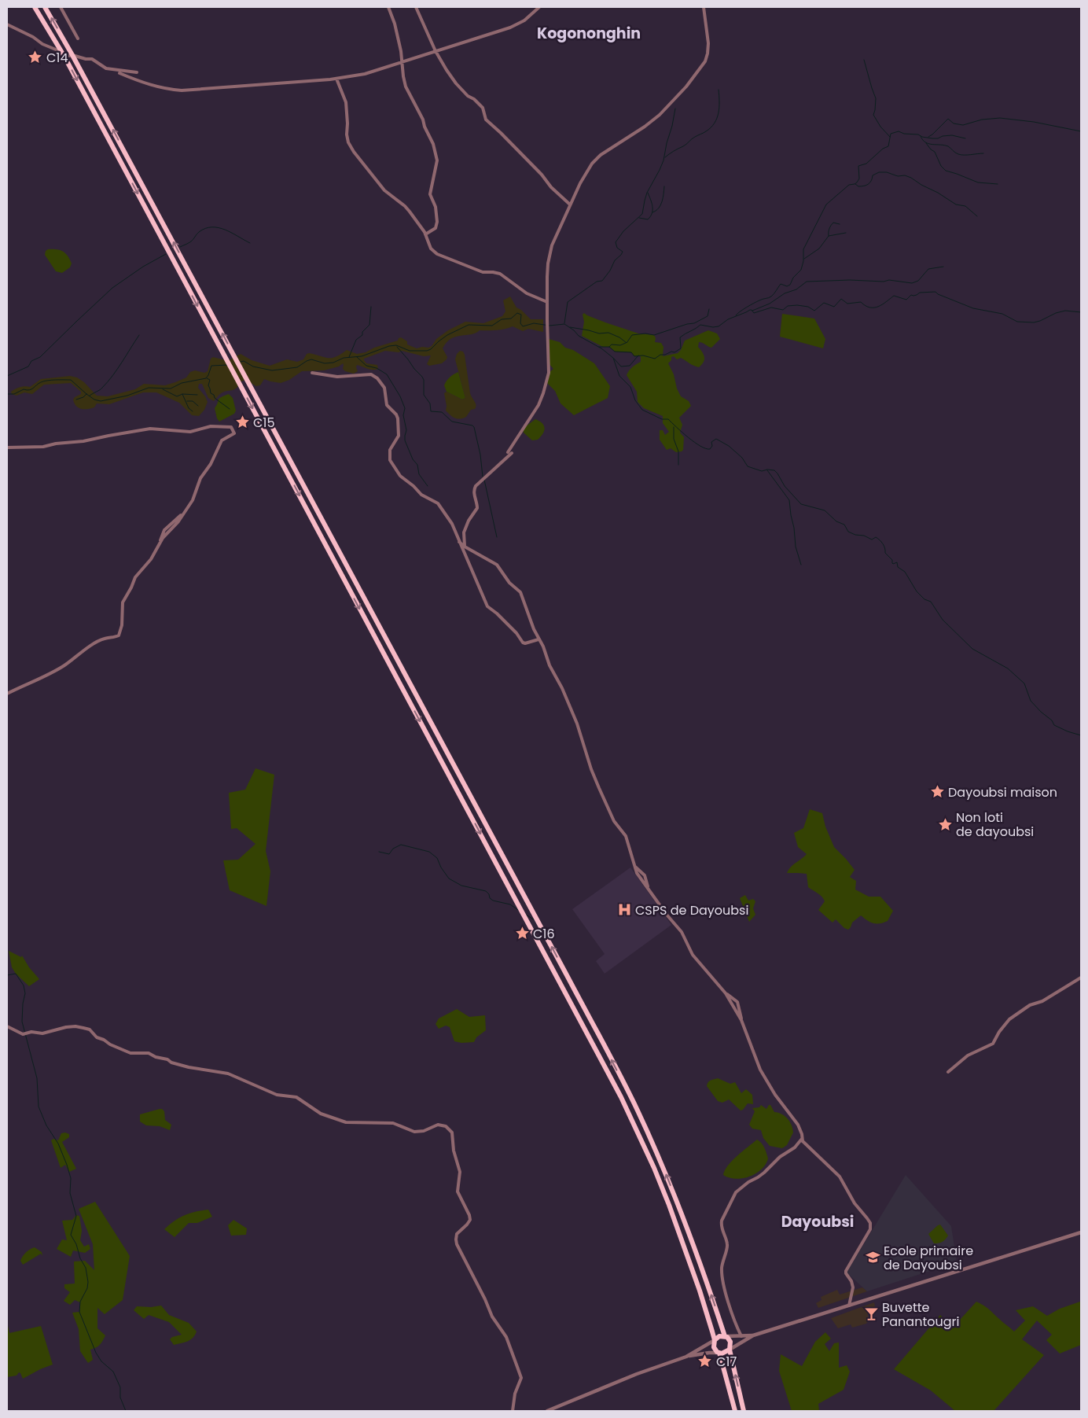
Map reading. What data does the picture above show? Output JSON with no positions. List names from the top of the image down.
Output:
{
  "districts": ["Kogononghin", "Dayoubsi"],
  "places": {
    "place": [
      "C14",
      "C15",
      "Dayoubsi maison",
      "Non loti de dayoubsi",
      "C16",
      "C17"
    ],
    "hospital": ["CSPS de Dayoubsi"],
    "school or university": ["Ecole primaire de Dayoubsi"],
    "bar": ["Buvette Panantougri"]
  }
}
